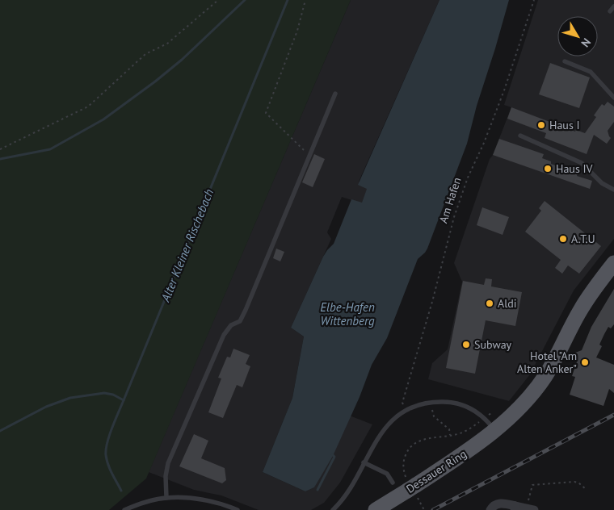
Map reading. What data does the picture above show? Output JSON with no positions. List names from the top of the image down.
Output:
{
  "streets": {
    "main road": ["Dessauer Ring"],
    "path": ["Am Hafen"]
  },
  "water": ["Alter Kleiner Rischebach", "Elbe-Hafen Wittenberg"],
  "places": [
    "Haus I",
    "Haus IV",
    "A.T.U",
    "Aldi",
    "Subway",
    "Hotel \"Am Alten Anker\""
  ],
  "north": "bottom right"
}
